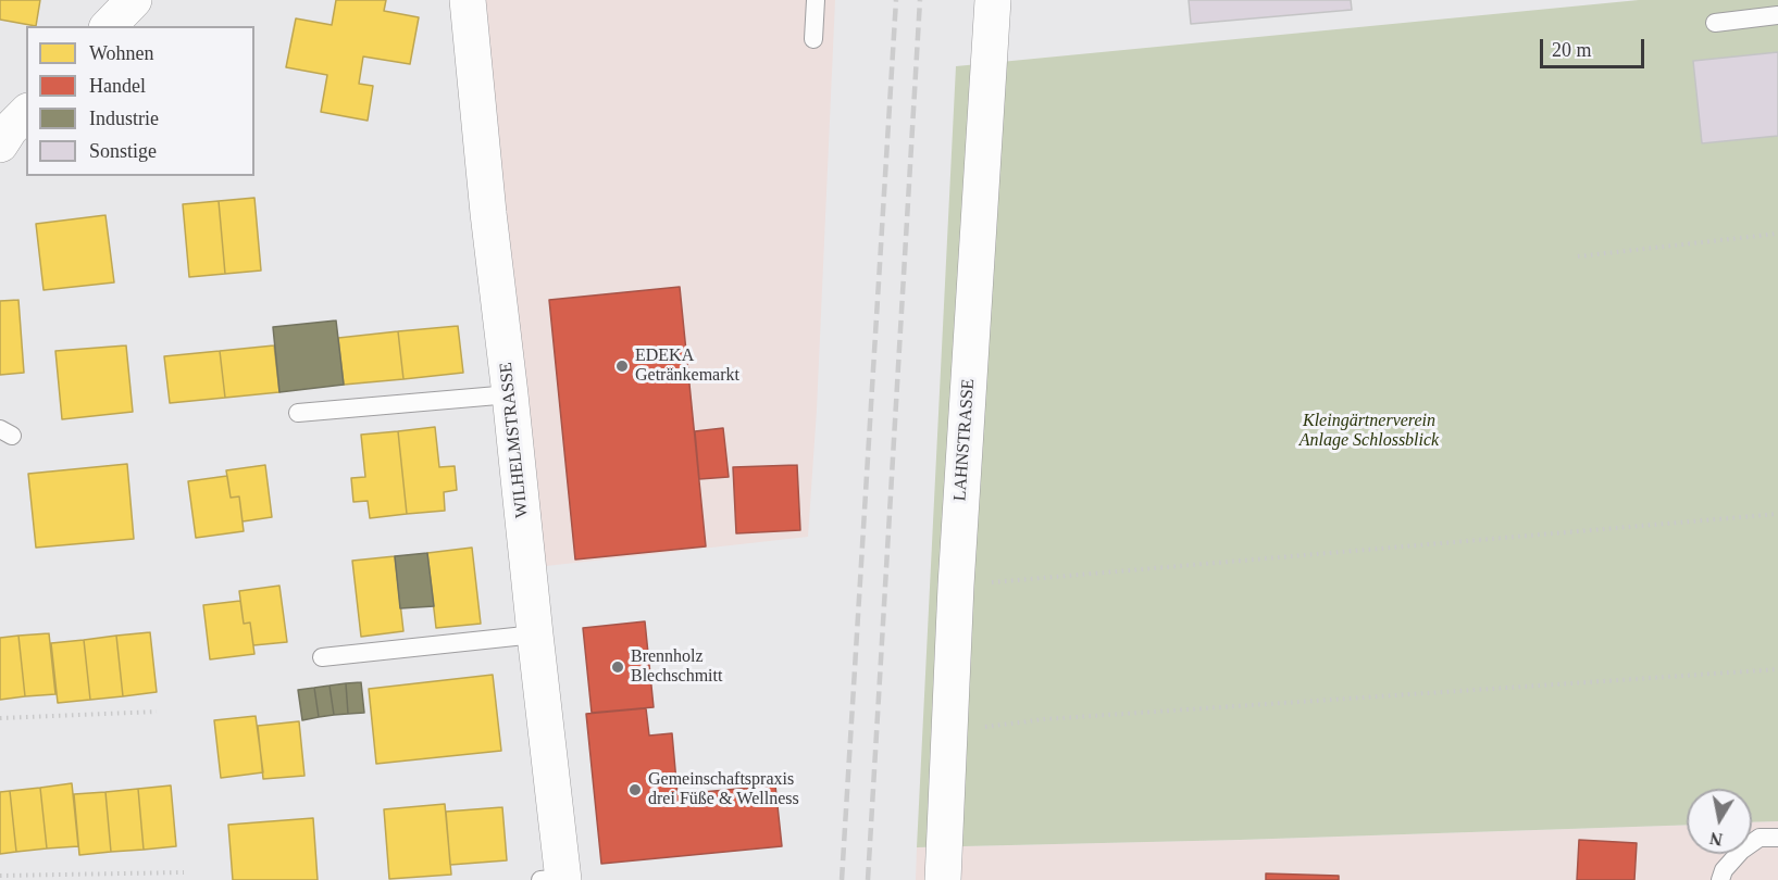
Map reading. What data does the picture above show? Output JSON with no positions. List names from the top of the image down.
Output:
{
  "streets": {
    "street": ["WILHELMSTRASSE", "LAHNSTRASSE"]
  },
  "parks": ["Kleingärtnerverein Anlage Schlossblick"],
  "places": ["EDEKA Getränkemarkt", "Brennholz Blechschmitt", "Gemeinschaftspraxis drei Füße & Wellness"],
  "legend": [
    "Wohnen",
    "Handel",
    "Industrie",
    "Sonstige"
  ],
  "scale_bar": "20 m",
  "north": "bottom"
}
